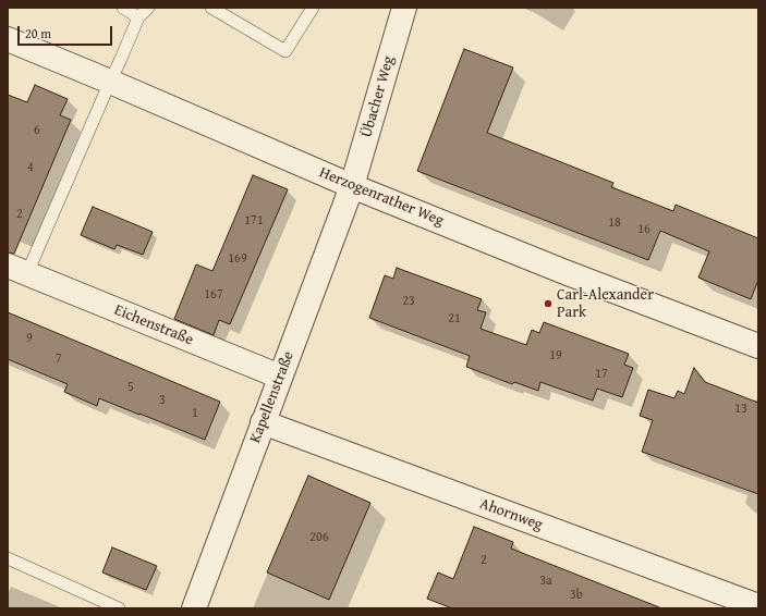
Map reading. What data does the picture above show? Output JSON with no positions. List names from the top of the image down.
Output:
{
  "streets": {
    "street": [
      "Übacher Weg",
      "Herzogenrather Weg",
      "Eichenstraße",
      "Kapellenstraße",
      "Ahornweg"
    ]
  },
  "crossings": [
    ["Übacher Weg", "Herzogenrather Weg"],
    ["Übacher Weg", "Kapellenstraße"],
    ["Herzogenrather Weg", "Eichenstraße"],
    ["Herzogenrather Weg", "Kapellenstraße"],
    ["Eichenstraße", "Kapellenstraße"],
    ["Kapellenstraße", "Ahornweg"]
  ],
  "places": ["Carl-Alexander Park"],
  "house_numbers": [
    "6",
    "4",
    "2",
    "171",
    "18",
    "16",
    "169",
    "167",
    "23",
    "21",
    "9",
    "19",
    "7",
    "17",
    "5",
    "3",
    "13",
    "1",
    "206",
    "2",
    "3a",
    "3b"
  ],
  "scale_bar": "20 m"
}
